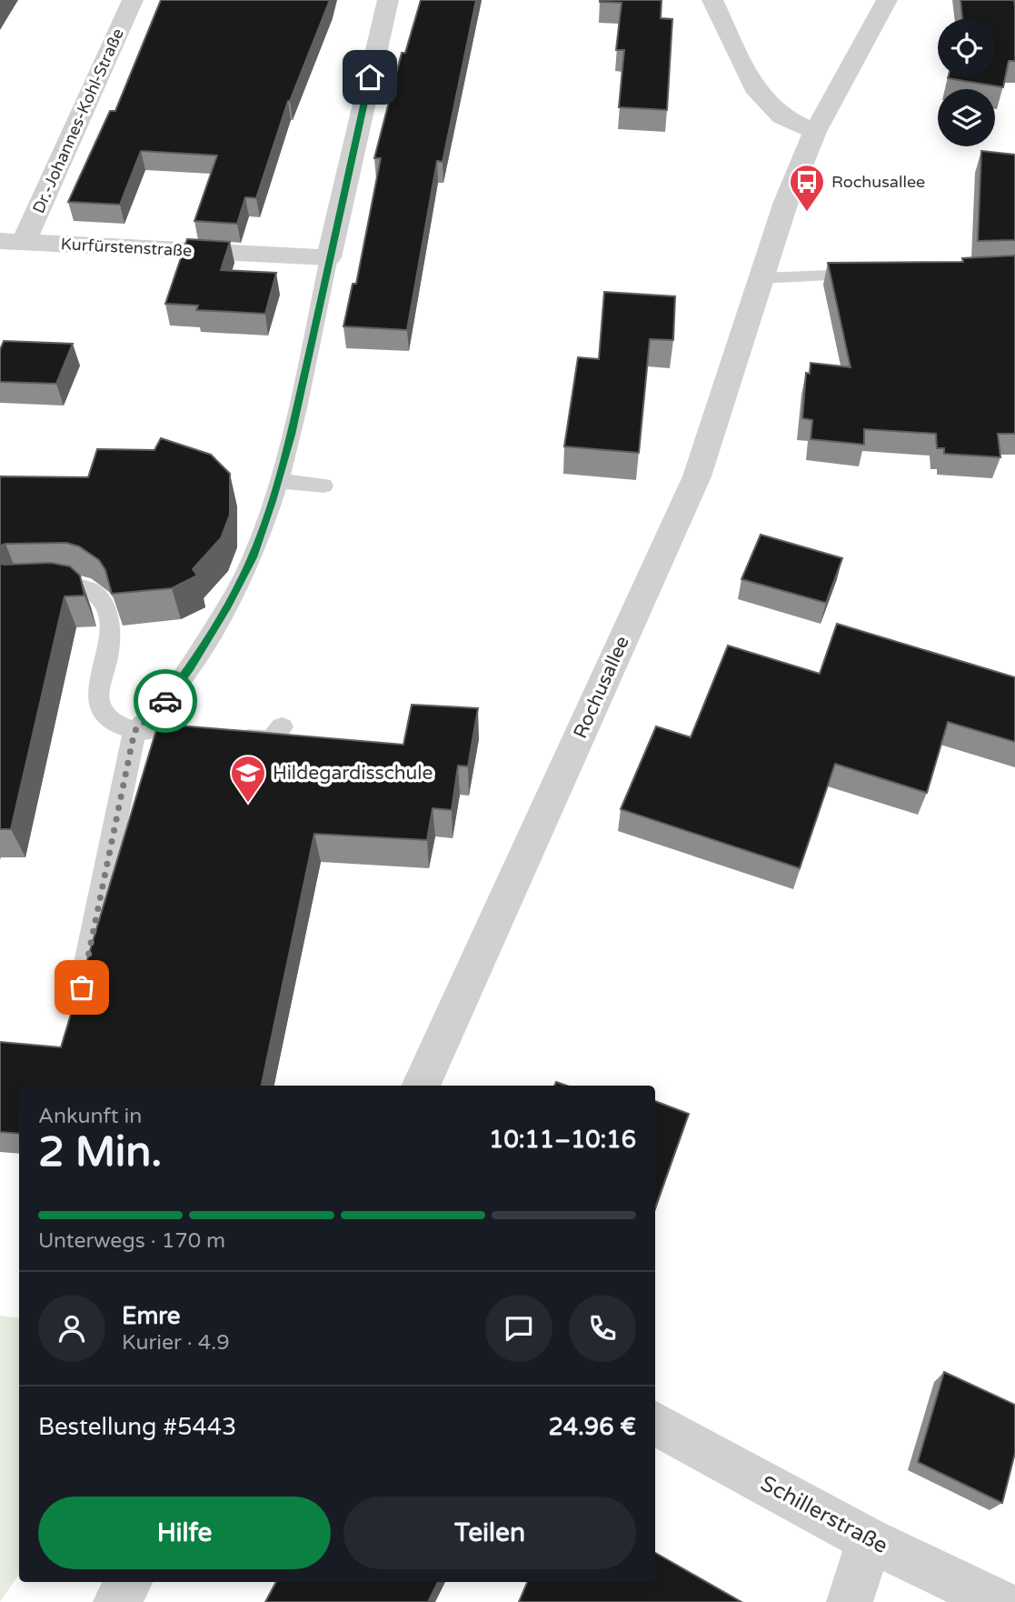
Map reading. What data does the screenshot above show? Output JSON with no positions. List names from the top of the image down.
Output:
{
  "streets": {
    "street": [
      "Dr.-Johannes-Kohl-Straße",
      "Kurfürstenstraße",
      "Rochusallee",
      "Schillerstraße"
    ]
  },
  "crossings": [
    ["Dr.-Johannes-Kohl-Straße", "Kurfürstenstraße"]
  ],
  "places": {
    "bus stop": ["Rochusallee"],
    "school or university": ["Hildegardisschule"]
  },
  "page": {
    "heading": ["2 Min.", "Ankunft in", "10:11–10:16"],
    "panel": [
      "Emre",
      "Kurier · 4.9",
      "Bestellung #5443",
      "24.96 €"
    ],
    "bar": "Unterwegs · 170 m",
    "buttons": ["Hilfe", "Teilen"]
  }
}
